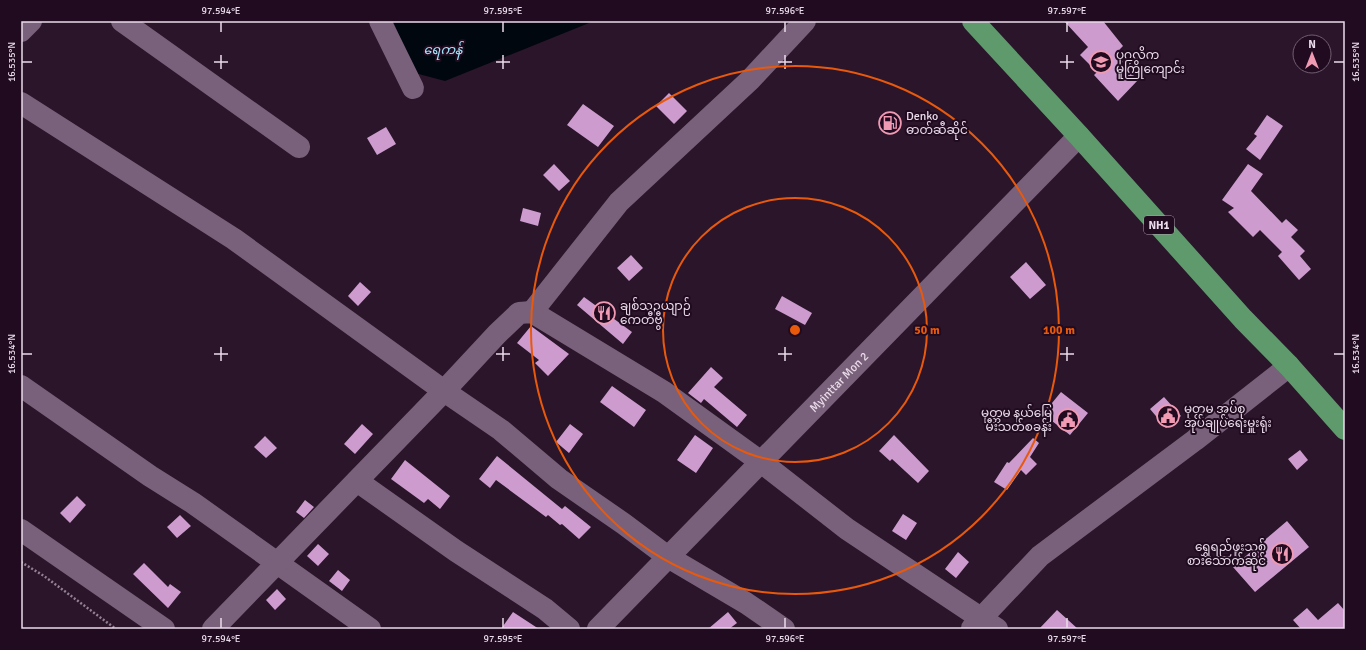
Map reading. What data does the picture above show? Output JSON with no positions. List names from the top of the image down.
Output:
{
  "streets": {
    "highway": ["NH1"],
    "street": ["Myinttar Mon 2"]
  },
  "crossings": [
    ["NH1", "Myinttar Mon 2"]
  ],
  "water": ["ရေကန်"],
  "places": {
    "school or university": ["ပုဂ္ဂလိက မူကြိုကျောင်း"],
    "fuel station": ["Denko ဓာတ်ဆီဆိုင်"],
    "restaurant": ["ချစ်သူဥယျာဉ် ကေတီဗွီ", "ရွှေရည်ဖူးသစ် စားသောက်ဆိုင်"],
    "public building": ["မုတ္တမ အုပ်စု အုပ်ချုပ်ရေးမှူးရုံး", "မုတ္တမ နယ်မြေ မီးသတ်စခန်း"]
  },
  "north": "top",
  "coordinates": [
    "97.594°E",
    "97.595°E",
    "97.596°E",
    "97.597°E",
    "16.535°N",
    "16.534°N"
  ],
  "rings": ["50 m", "100 m"]
}
